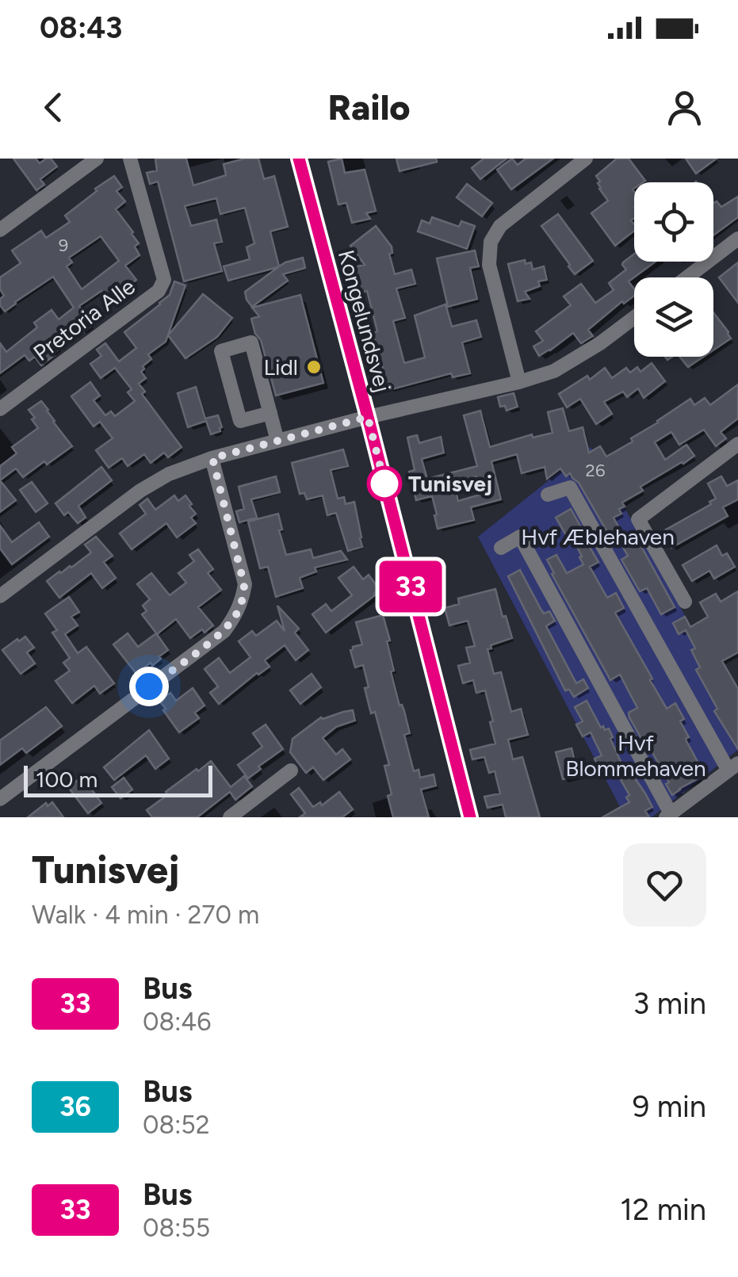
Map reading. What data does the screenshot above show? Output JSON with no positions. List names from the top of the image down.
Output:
{
  "streets": {
    "street": ["Pretoria Alle", "Kongelundsvej"]
  },
  "parks": ["Hvf Æblehaven", "Hvf Blommehaven"],
  "places": ["Lidl", "Tunisvej"],
  "lines": ["bus line 33"],
  "house_numbers": ["9", "26"],
  "scale_bar": "100 m",
  "page": {
    "status": "08:43",
    "header": "Railo",
    "on_map": "33",
    "scale": "100 m",
    "heading": ["Tunisvej", "Walk · 4 min · 270 m"],
    "list": [
      {
        "mark": "33",
        "name": "Bus",
        "note": "08:46",
        "value": "3 min"
      },
      {
        "mark": "36",
        "name": "Bus",
        "note": "08:52",
        "value": "9 min"
      },
      {
        "mark": "33",
        "name": "Bus",
        "note": "08:55",
        "value": "12 min"
      }
    ]
  }
}
